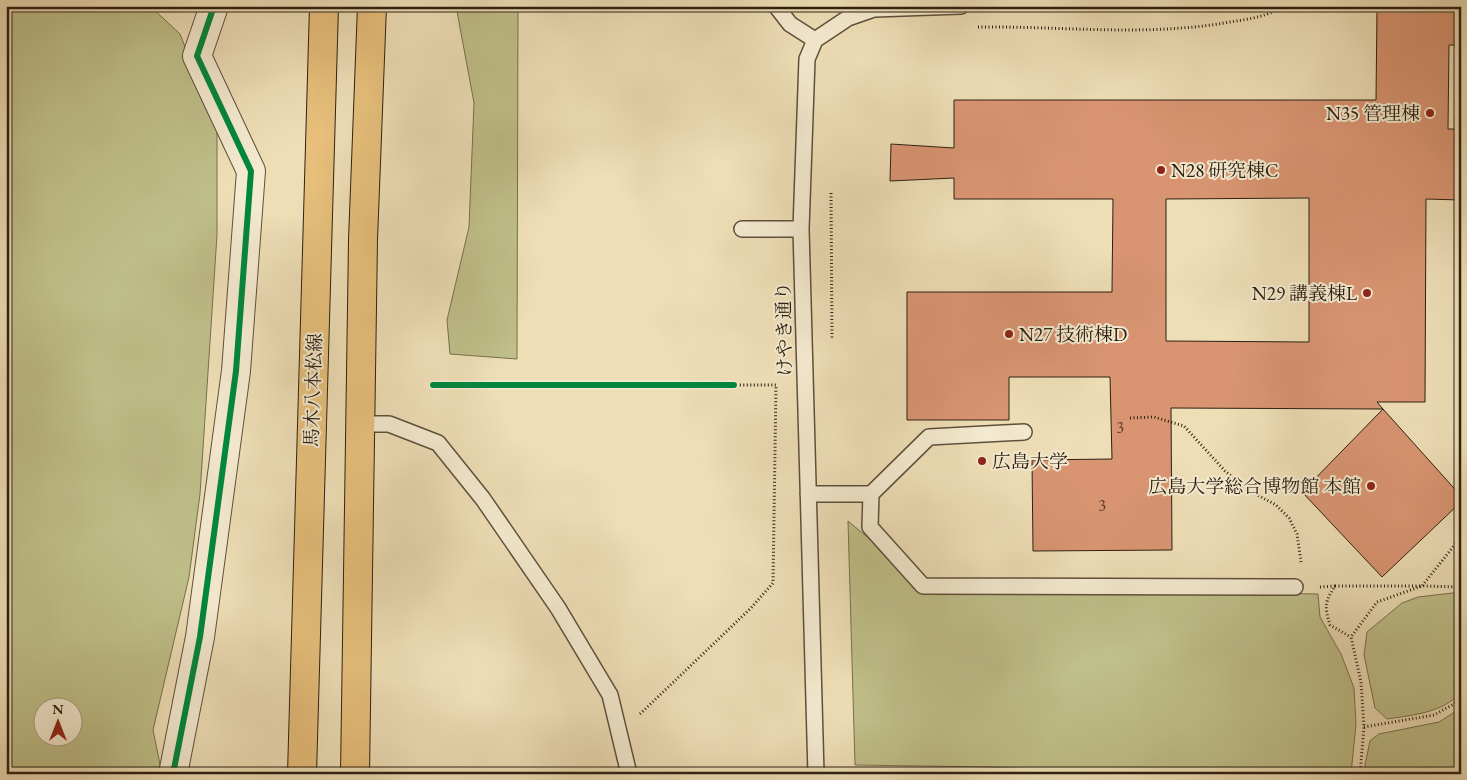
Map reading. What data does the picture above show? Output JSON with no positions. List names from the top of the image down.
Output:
{
  "streets": {
    "main road": ["馬木八本松線"],
    "lane": ["けやき通り"]
  },
  "places": [
    "N35 管理棟",
    "N28 研究棟C",
    "N29 講義棟L",
    "N27 技術棟D",
    "広島大学",
    "広島大学総合博物館 本館"
  ],
  "house_numbers": ["3", "3"],
  "north": "top"
}
